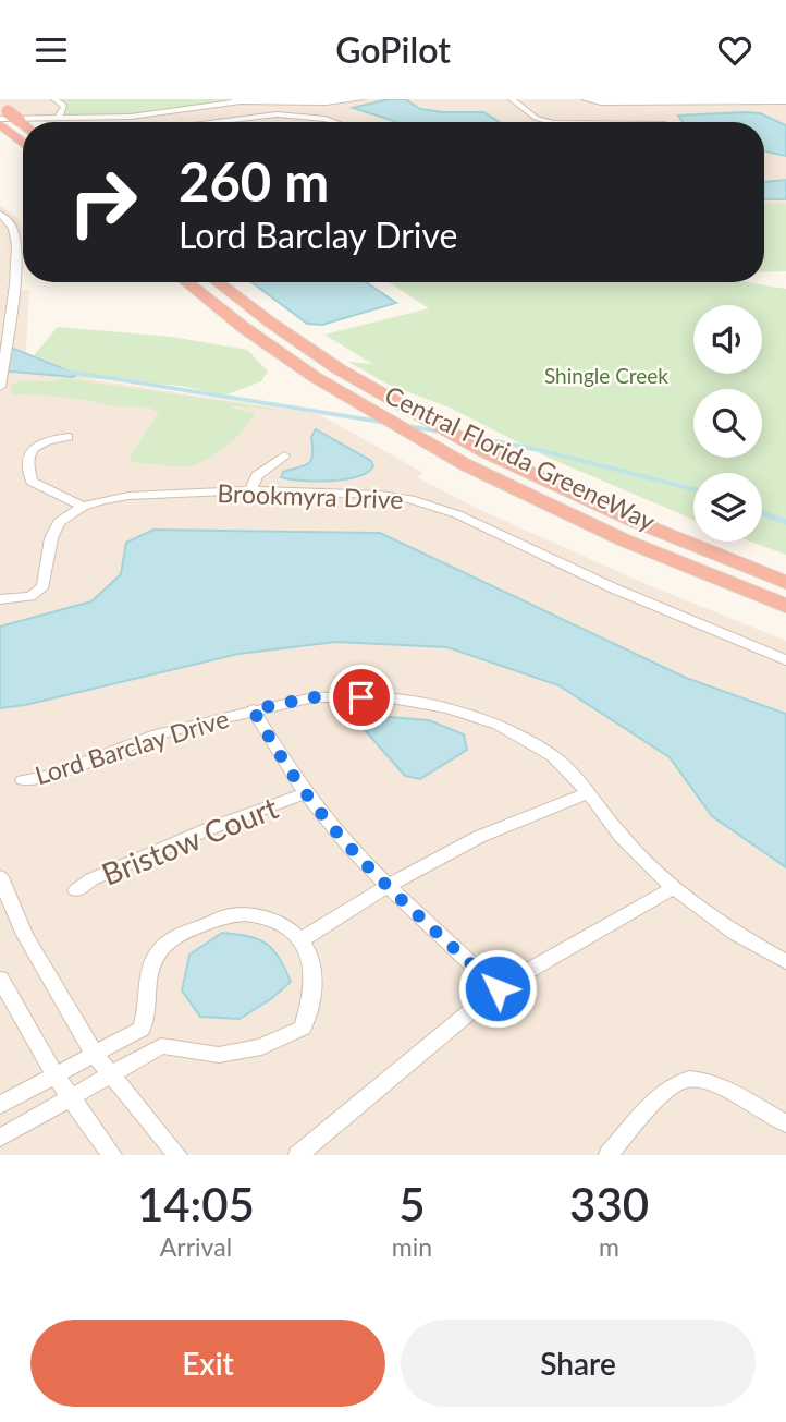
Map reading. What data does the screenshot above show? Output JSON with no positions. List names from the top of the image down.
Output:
{
  "streets": {
    "highway": ["Central Florida GreeneWay"],
    "street": ["Brookmyra Drive", "Lord Barclay Drive", "Bristow Court"]
  },
  "parks": ["Shingle Creek"],
  "page": {
    "header": "GoPilot",
    "turn": ["260 m", "Lord Barclay Drive"],
    "eta": [
      "14:05",
      "Arrival",
      "5",
      "min",
      "330",
      "m"
    ],
    "buttons": ["Exit", "Share"]
  }
}
